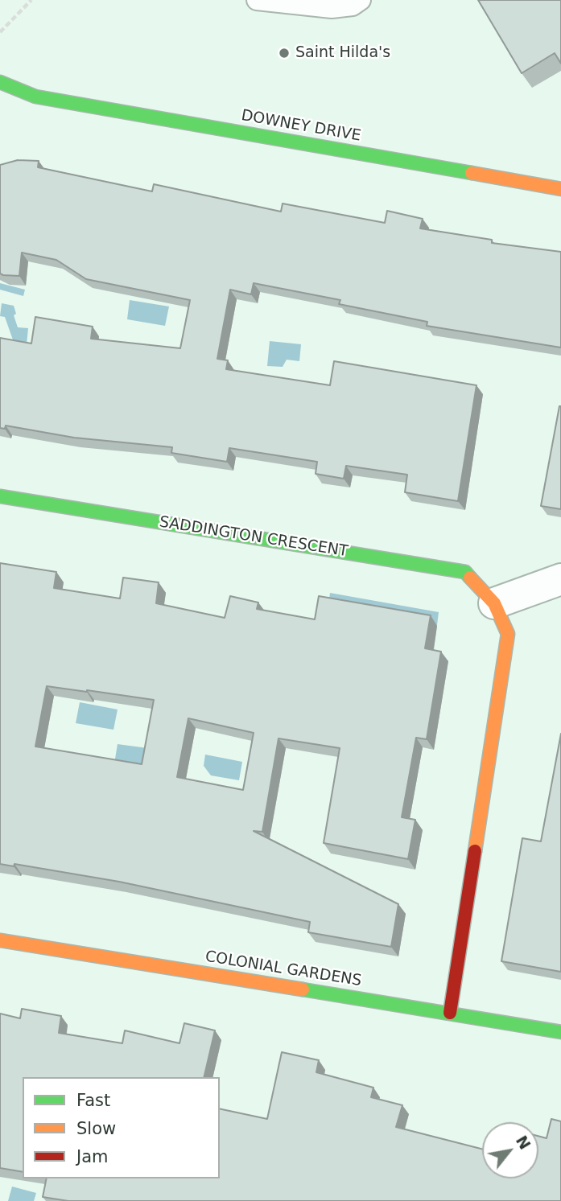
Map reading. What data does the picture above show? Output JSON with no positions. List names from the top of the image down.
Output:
{
  "streets": {
    "street": ["DOWNEY DRIVE", "SADDINGTON CRESCENT", "COLONIAL GARDENS"]
  },
  "crossings": [
    ["SADDINGTON CRESCENT", "COLONIAL GARDENS"]
  ],
  "places": ["Saint Hilda's"],
  "legend": ["Fast", "Slow", "Jam"],
  "north": "top right"
}
